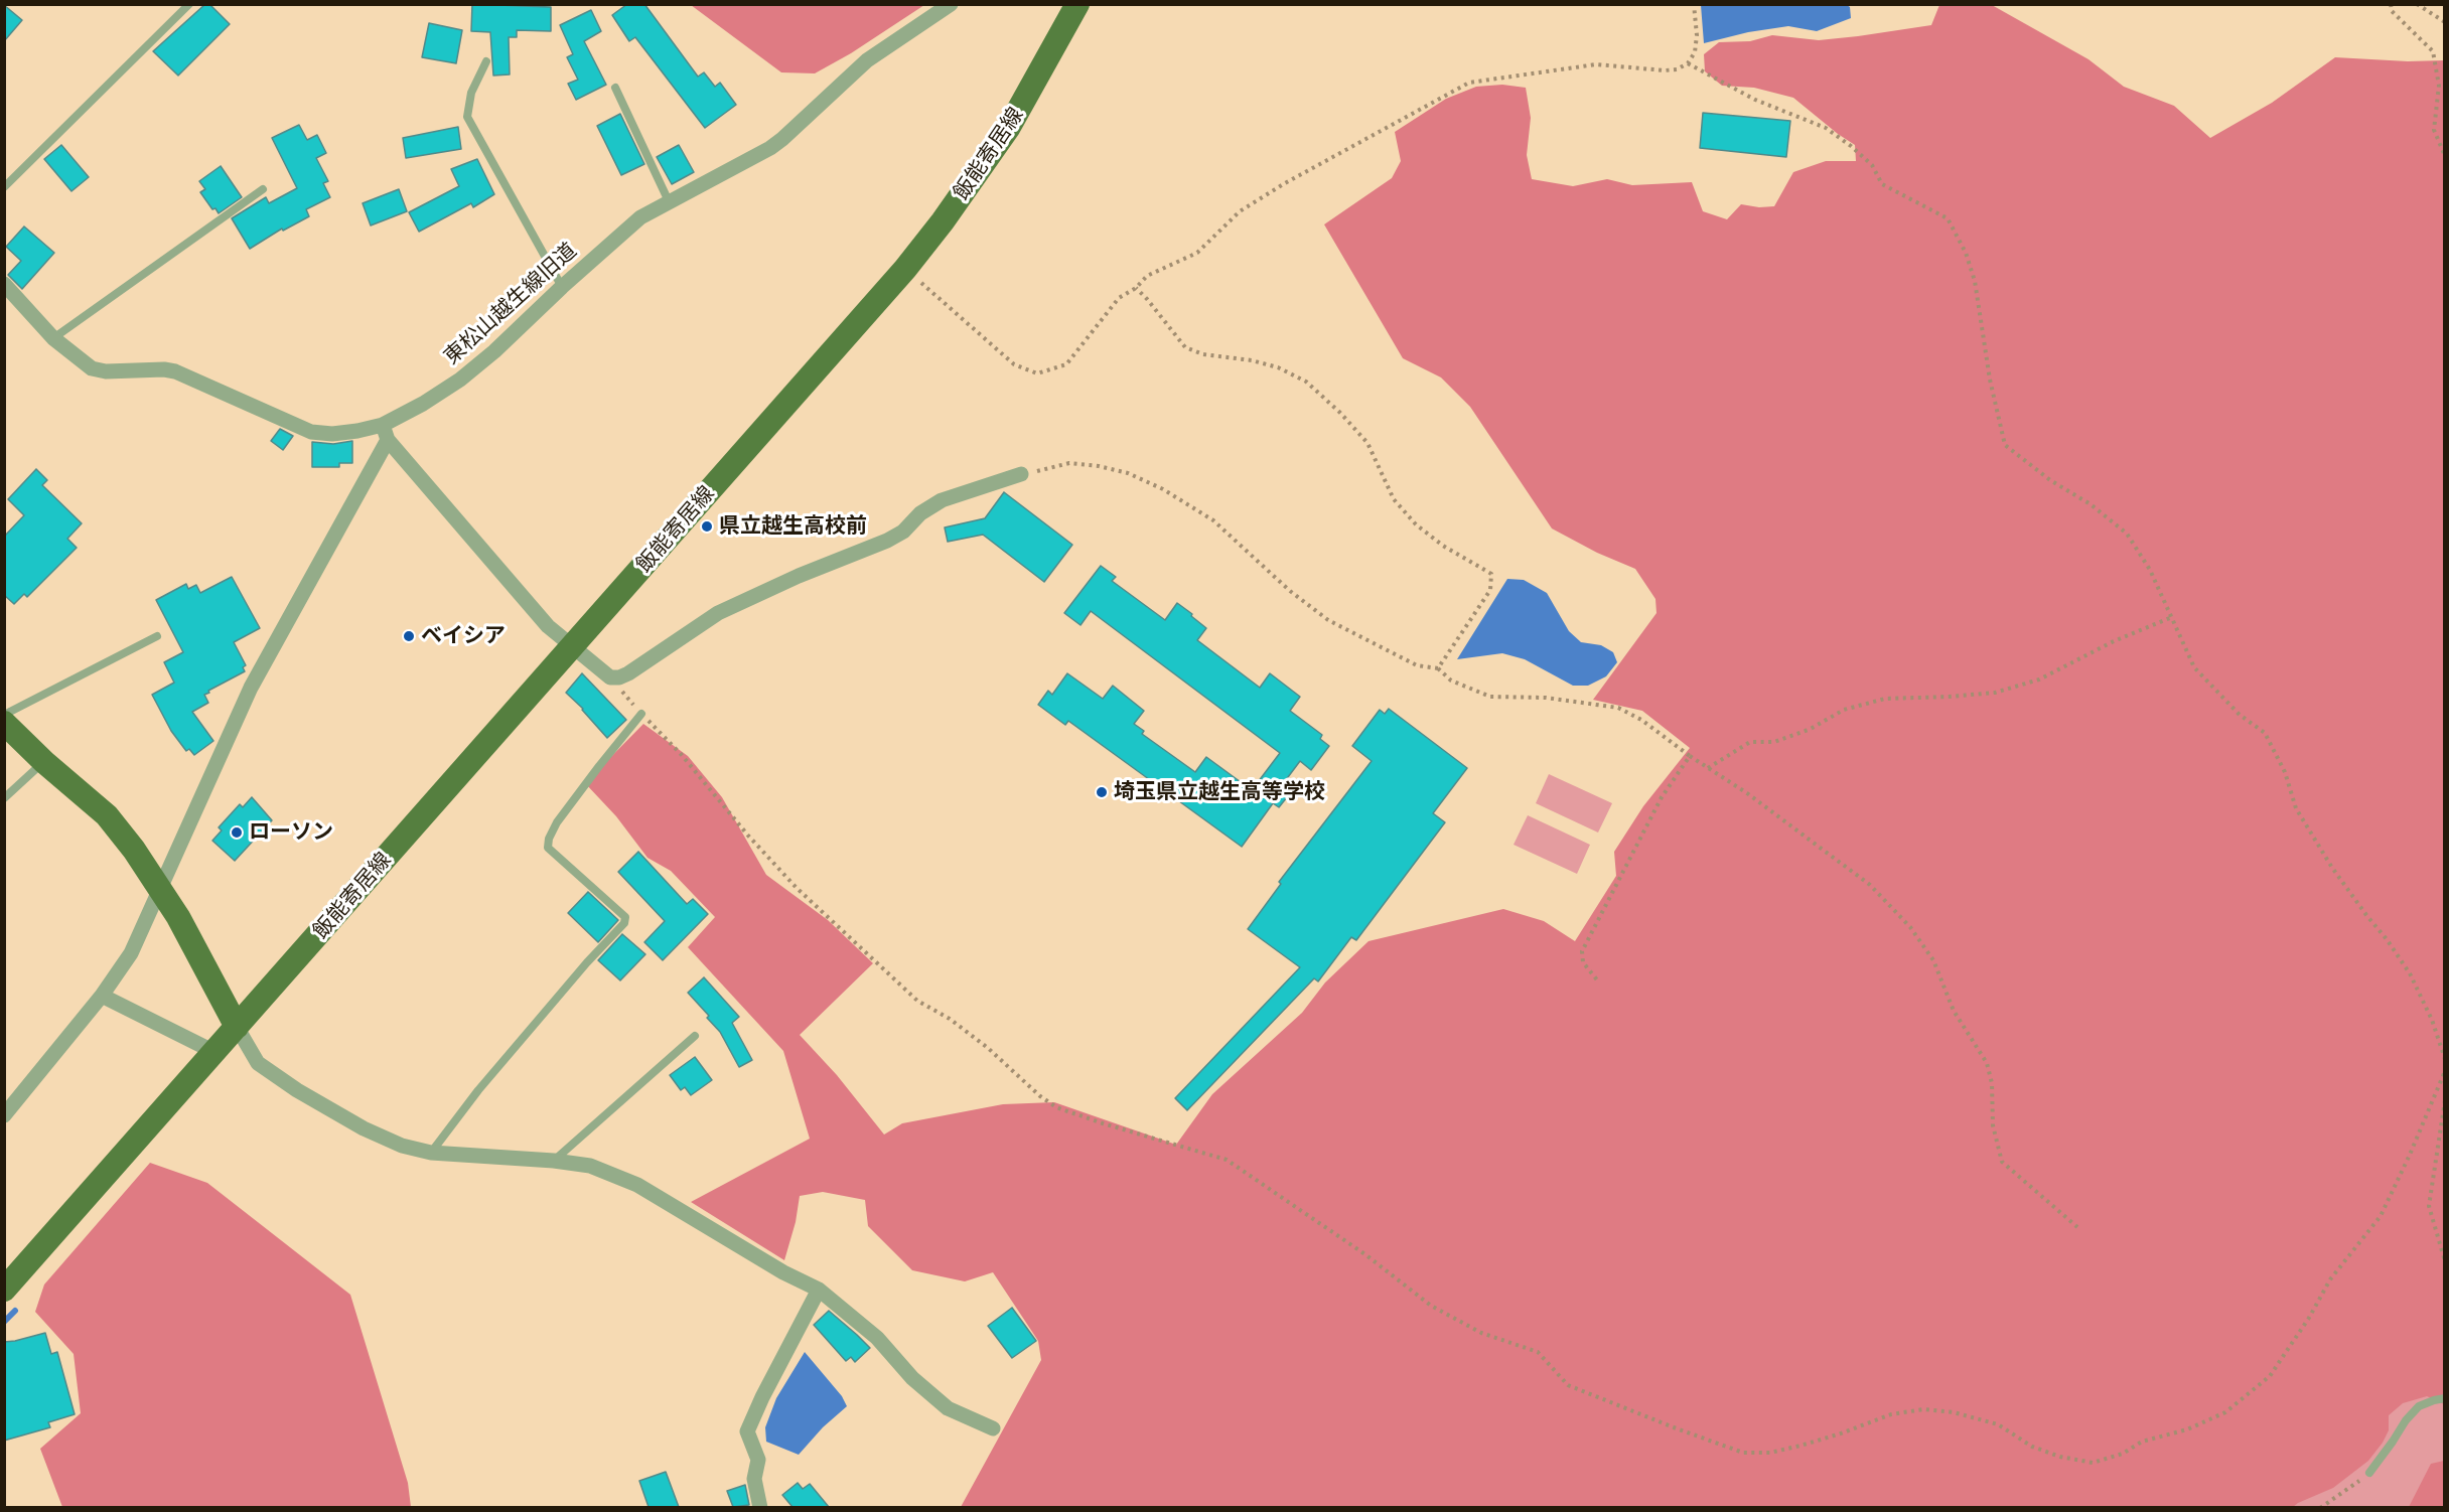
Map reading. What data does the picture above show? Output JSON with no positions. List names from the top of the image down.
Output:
{
  "streets": {
    "main road": ["飯能寄居線"],
    "street": ["東松山越生線旧道"]
  },
  "places": [
    "県立越生高校前",
    "ベイシア",
    "埼玉県立越生高等学校",
    "ローソン"
  ]
}
